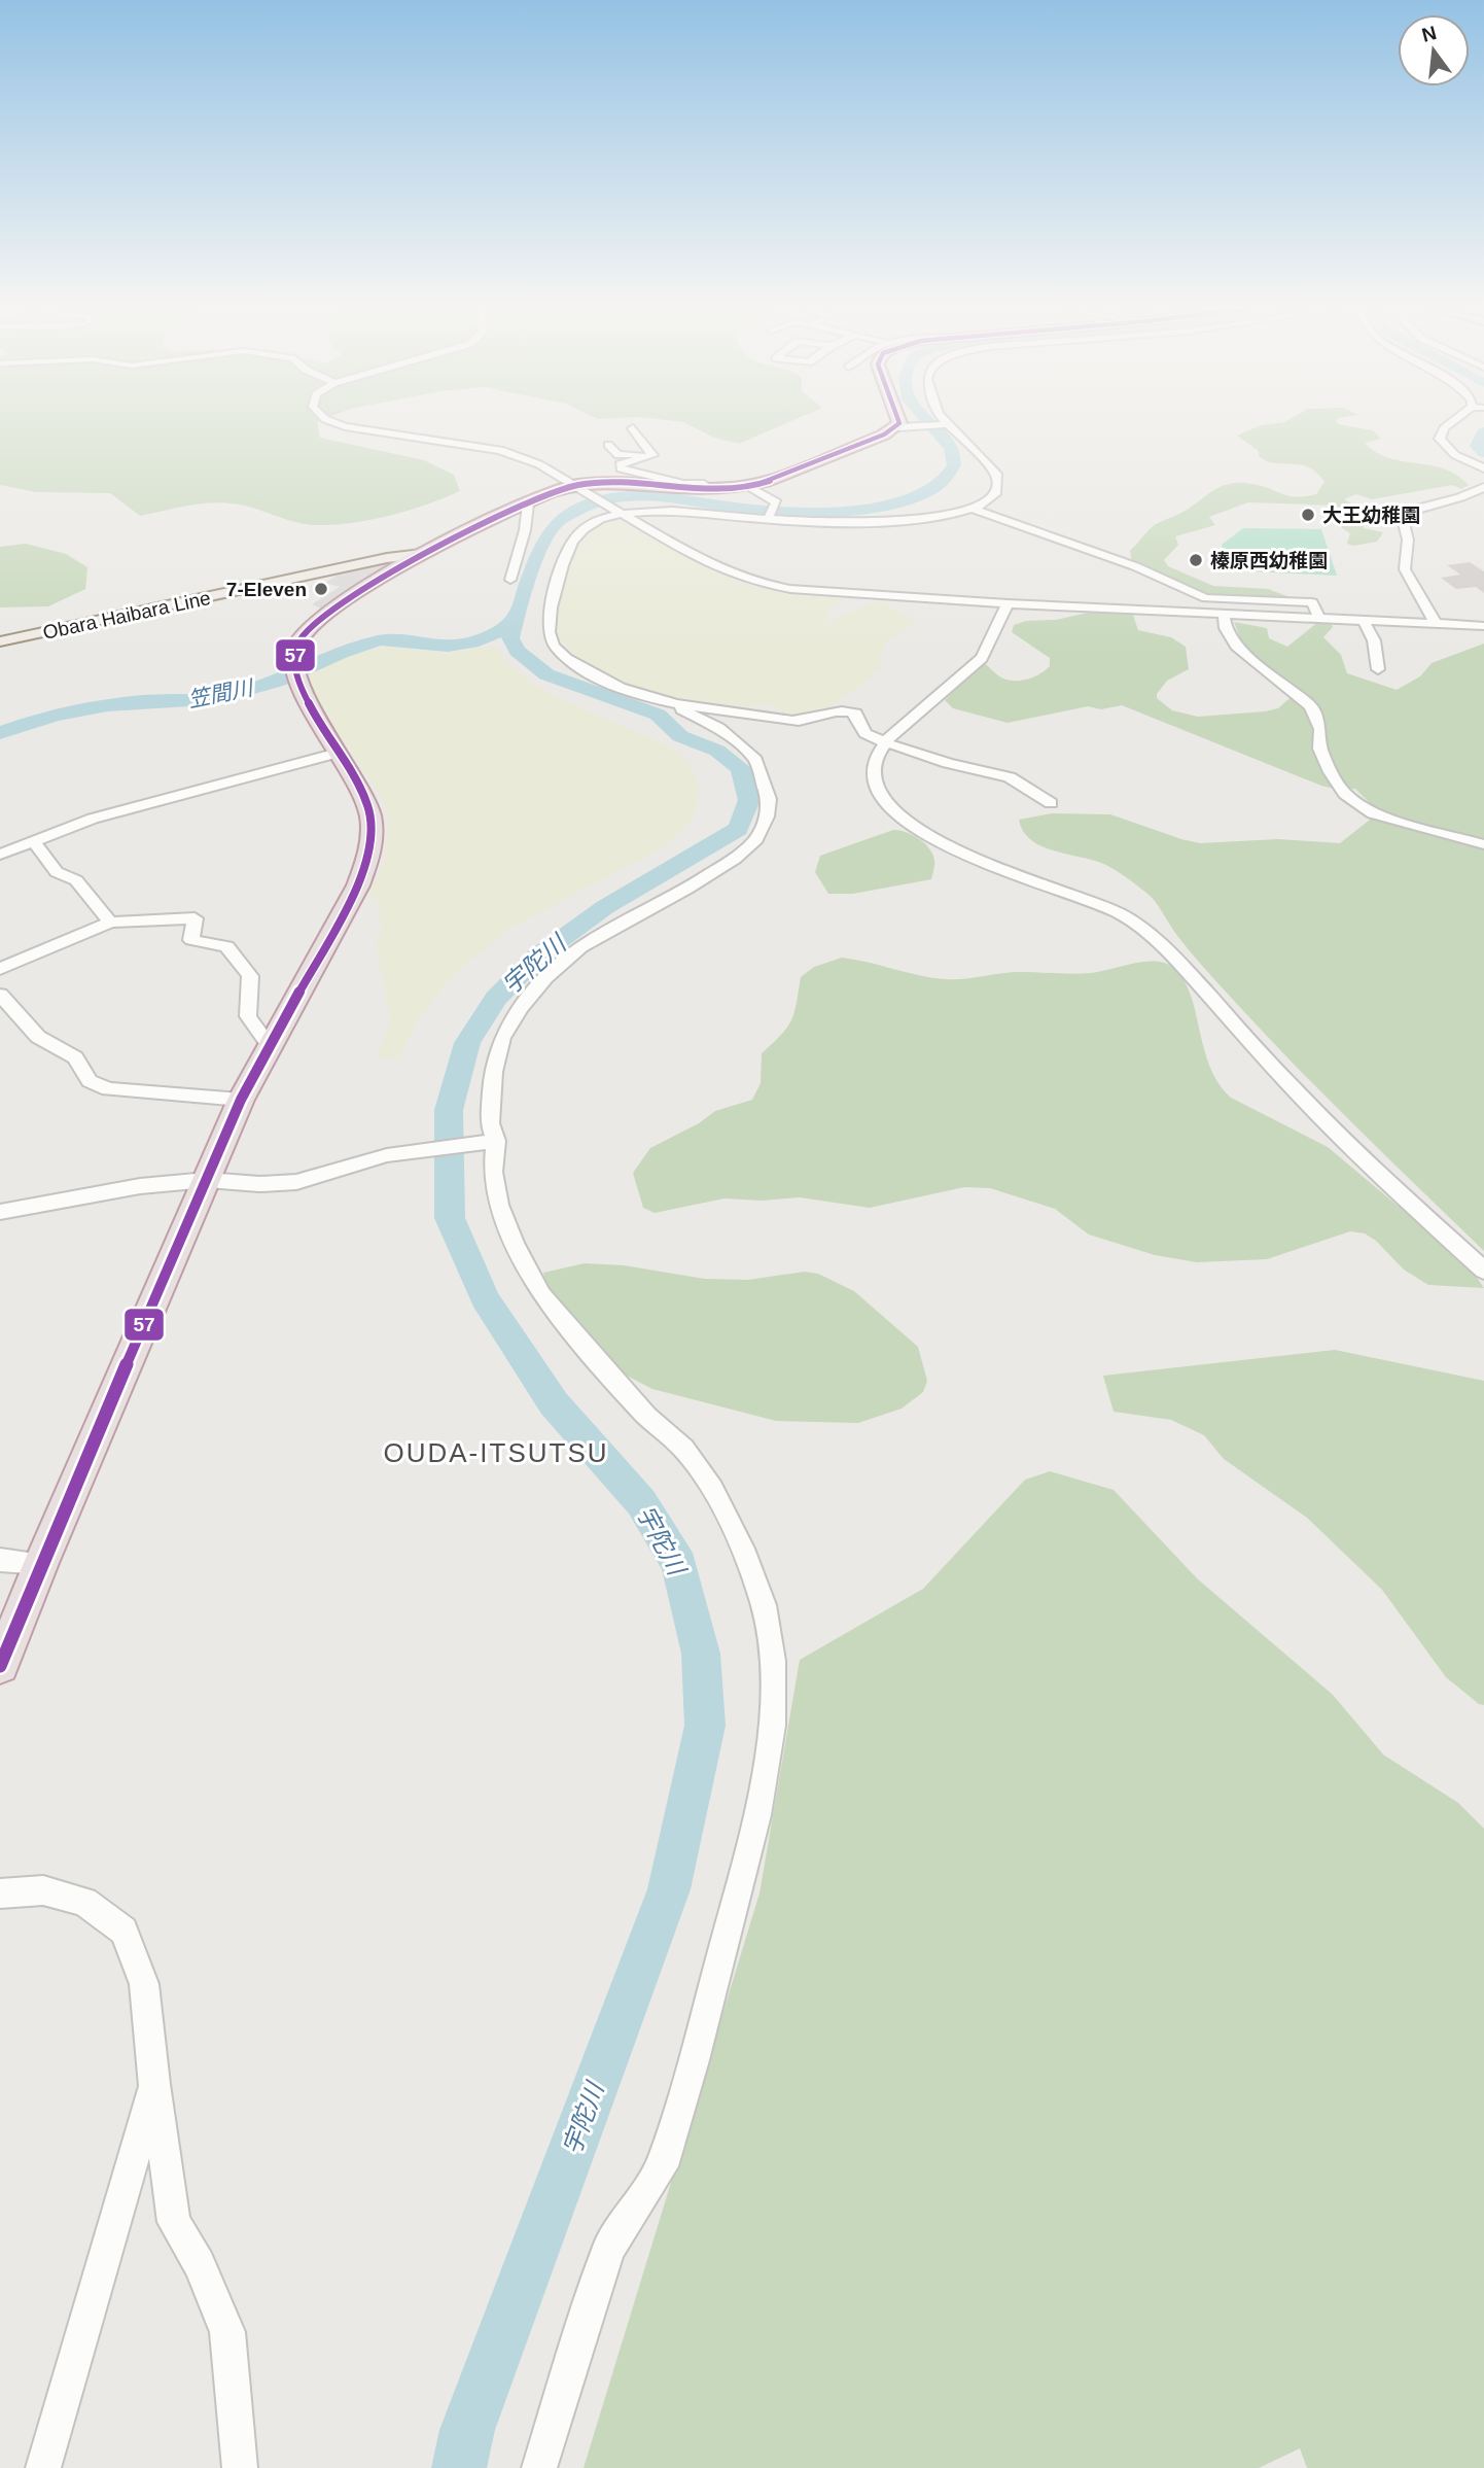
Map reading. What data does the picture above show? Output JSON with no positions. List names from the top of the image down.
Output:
{
  "streets": {
    "main road": ["Obara Haibara Line"]
  },
  "districts": ["OUDA-ITSUTSU"],
  "water": ["笠間川", "宇陀川"],
  "places": ["大王幼稚園", "榛原西幼稚園", "7-Eleven"],
  "lines": ["transit line 57"],
  "north": "top"
}
